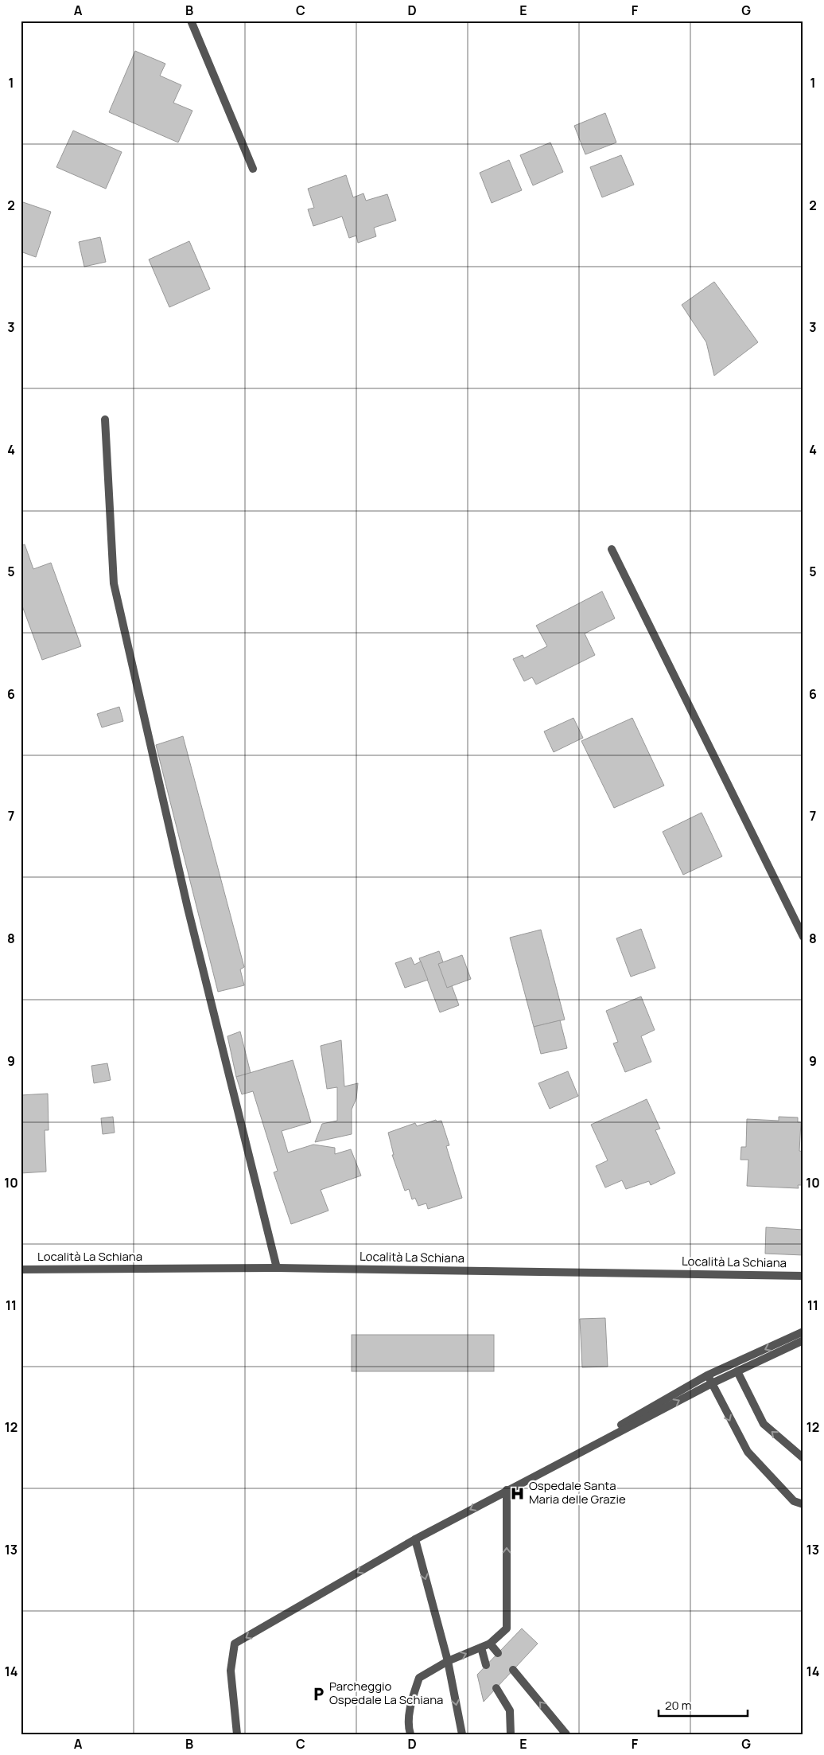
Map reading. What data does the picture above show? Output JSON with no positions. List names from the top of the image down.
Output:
{
  "streets": {
    "street": ["Località La Schiana"]
  },
  "places": {
    "hospital": ["Ospedale Santa Maria delle Grazie"],
    "parking": ["Parcheggio Ospedale La Schiana"]
  },
  "scale_bar": "20 m",
  "grid": {
    "columns": [
      "A",
      "B",
      "C",
      "D",
      "E",
      "F",
      "G"
    ],
    "rows": [
      "1",
      "2",
      "3",
      "4",
      "5",
      "6",
      "7",
      "8",
      "9",
      "10",
      "11",
      "12",
      "13",
      "14"
    ]
  }
}
